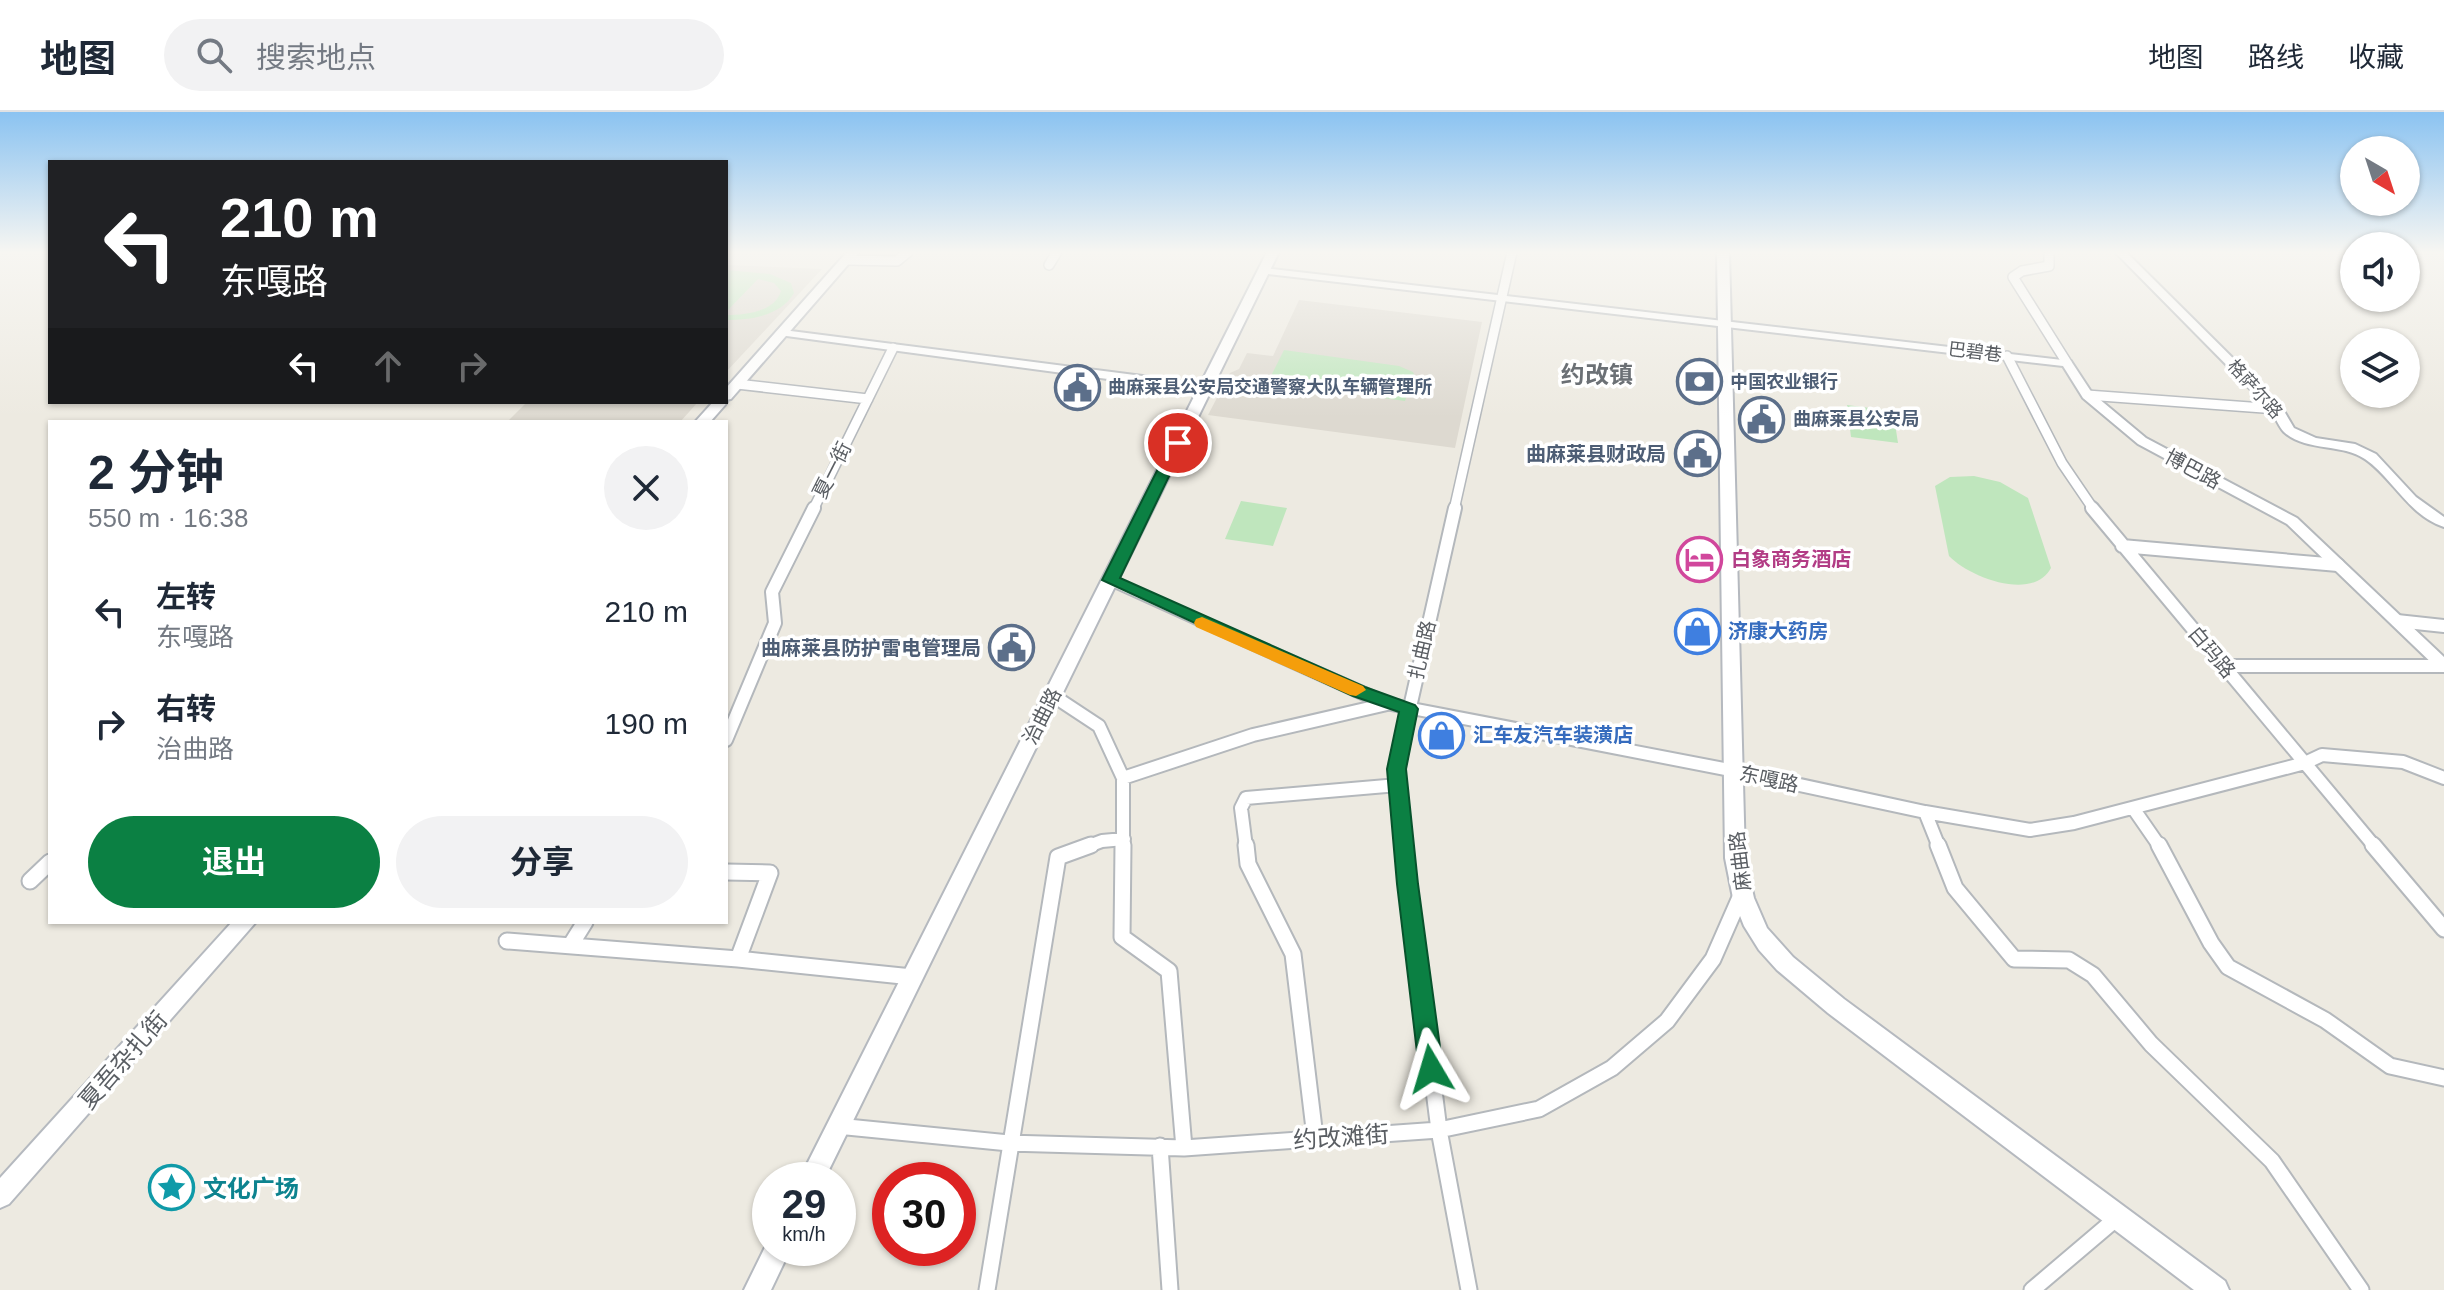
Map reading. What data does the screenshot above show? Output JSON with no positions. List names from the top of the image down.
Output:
{
  "streets": {
    "main road": ["治曲路", "麻曲路", "夏吾杂扎街"],
    "street": [
      "巴碧巷",
      "格萨尔路",
      "博巴路",
      "夏一街",
      "扎曲路",
      "白玛路",
      "东嘎路",
      "约改滩街"
    ]
  },
  "crossings": [
    ["巴碧巷", "博巴路"],
    ["巴碧巷", "白玛路"],
    ["巴碧巷", "麻曲路"],
    ["扎曲路", "东嘎路"],
    ["扎曲路", "约改滩街"],
    ["白玛路", "东嘎路"],
    ["治曲路", "东嘎路"],
    ["治曲路", "约改滩街"],
    ["东嘎路", "麻曲路"],
    ["麻曲路", "约改滩街"]
  ],
  "districts": ["约改镇"],
  "places": {
    "bank": ["中国农业银行"],
    "public building": [
      "曲麻莱县公安局交通警察大队车辆管理所",
      "曲麻莱县公安局",
      "曲麻莱县财政局",
      "曲麻莱县防护雷电管理局"
    ],
    "hotel": ["白象商务酒店"],
    "shop": ["济康大药房", "汇车友汽车装潢店"],
    "place": ["文化广场"]
  },
  "north": "bottom right",
  "page": {
    "header": "地图",
    "search": "搜索地点",
    "nav": ["地图", "路线", "收藏"],
    "turn": ["210 m", "东嘎路"],
    "heading": ["2 分钟", "550 m · 16:38"],
    "list": [
      {
        "name": "左转",
        "note": "东嘎路",
        "value": "210 m"
      },
      {
        "name": "右转",
        "note": "治曲路",
        "value": "190 m"
      }
    ],
    "buttons": ["退出", "分享"],
    "speed": "29 km/h",
    "limit": "30"
  }
}
